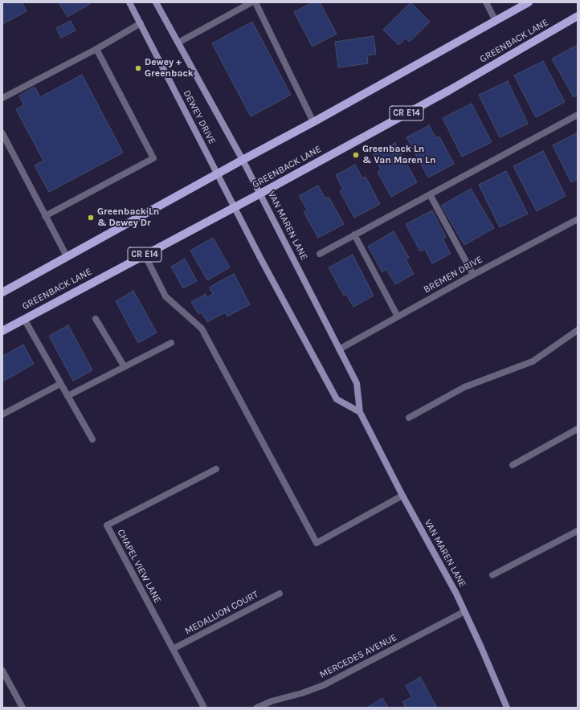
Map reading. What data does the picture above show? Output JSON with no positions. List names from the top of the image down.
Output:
{
  "streets": {
    "main road": [
      "GREENBACK LANE",
      "CR E14",
      "DEWEY DRIVE",
      "VAN MAREN LANE"
    ],
    "street": [
      "BREMEN DRIVE",
      "CHAPEL VIEW LANE",
      "MEDALLION COURT",
      "MERCEDES AVENUE"
    ]
  },
  "crossings": [
    ["GREENBACK LANE", "DEWEY DRIVE"],
    ["GREENBACK LANE", "VAN MAREN LANE"],
    ["VAN MAREN LANE", "BREMEN DRIVE"],
    ["VAN MAREN LANE", "MERCEDES AVENUE"],
    ["CHAPEL VIEW LANE", "MEDALLION COURT"]
  ],
  "places": ["Dewey + Greenback", "Greenback Ln & Van Maren Ln", "Greenback Ln & Dewey Dr"]
}
